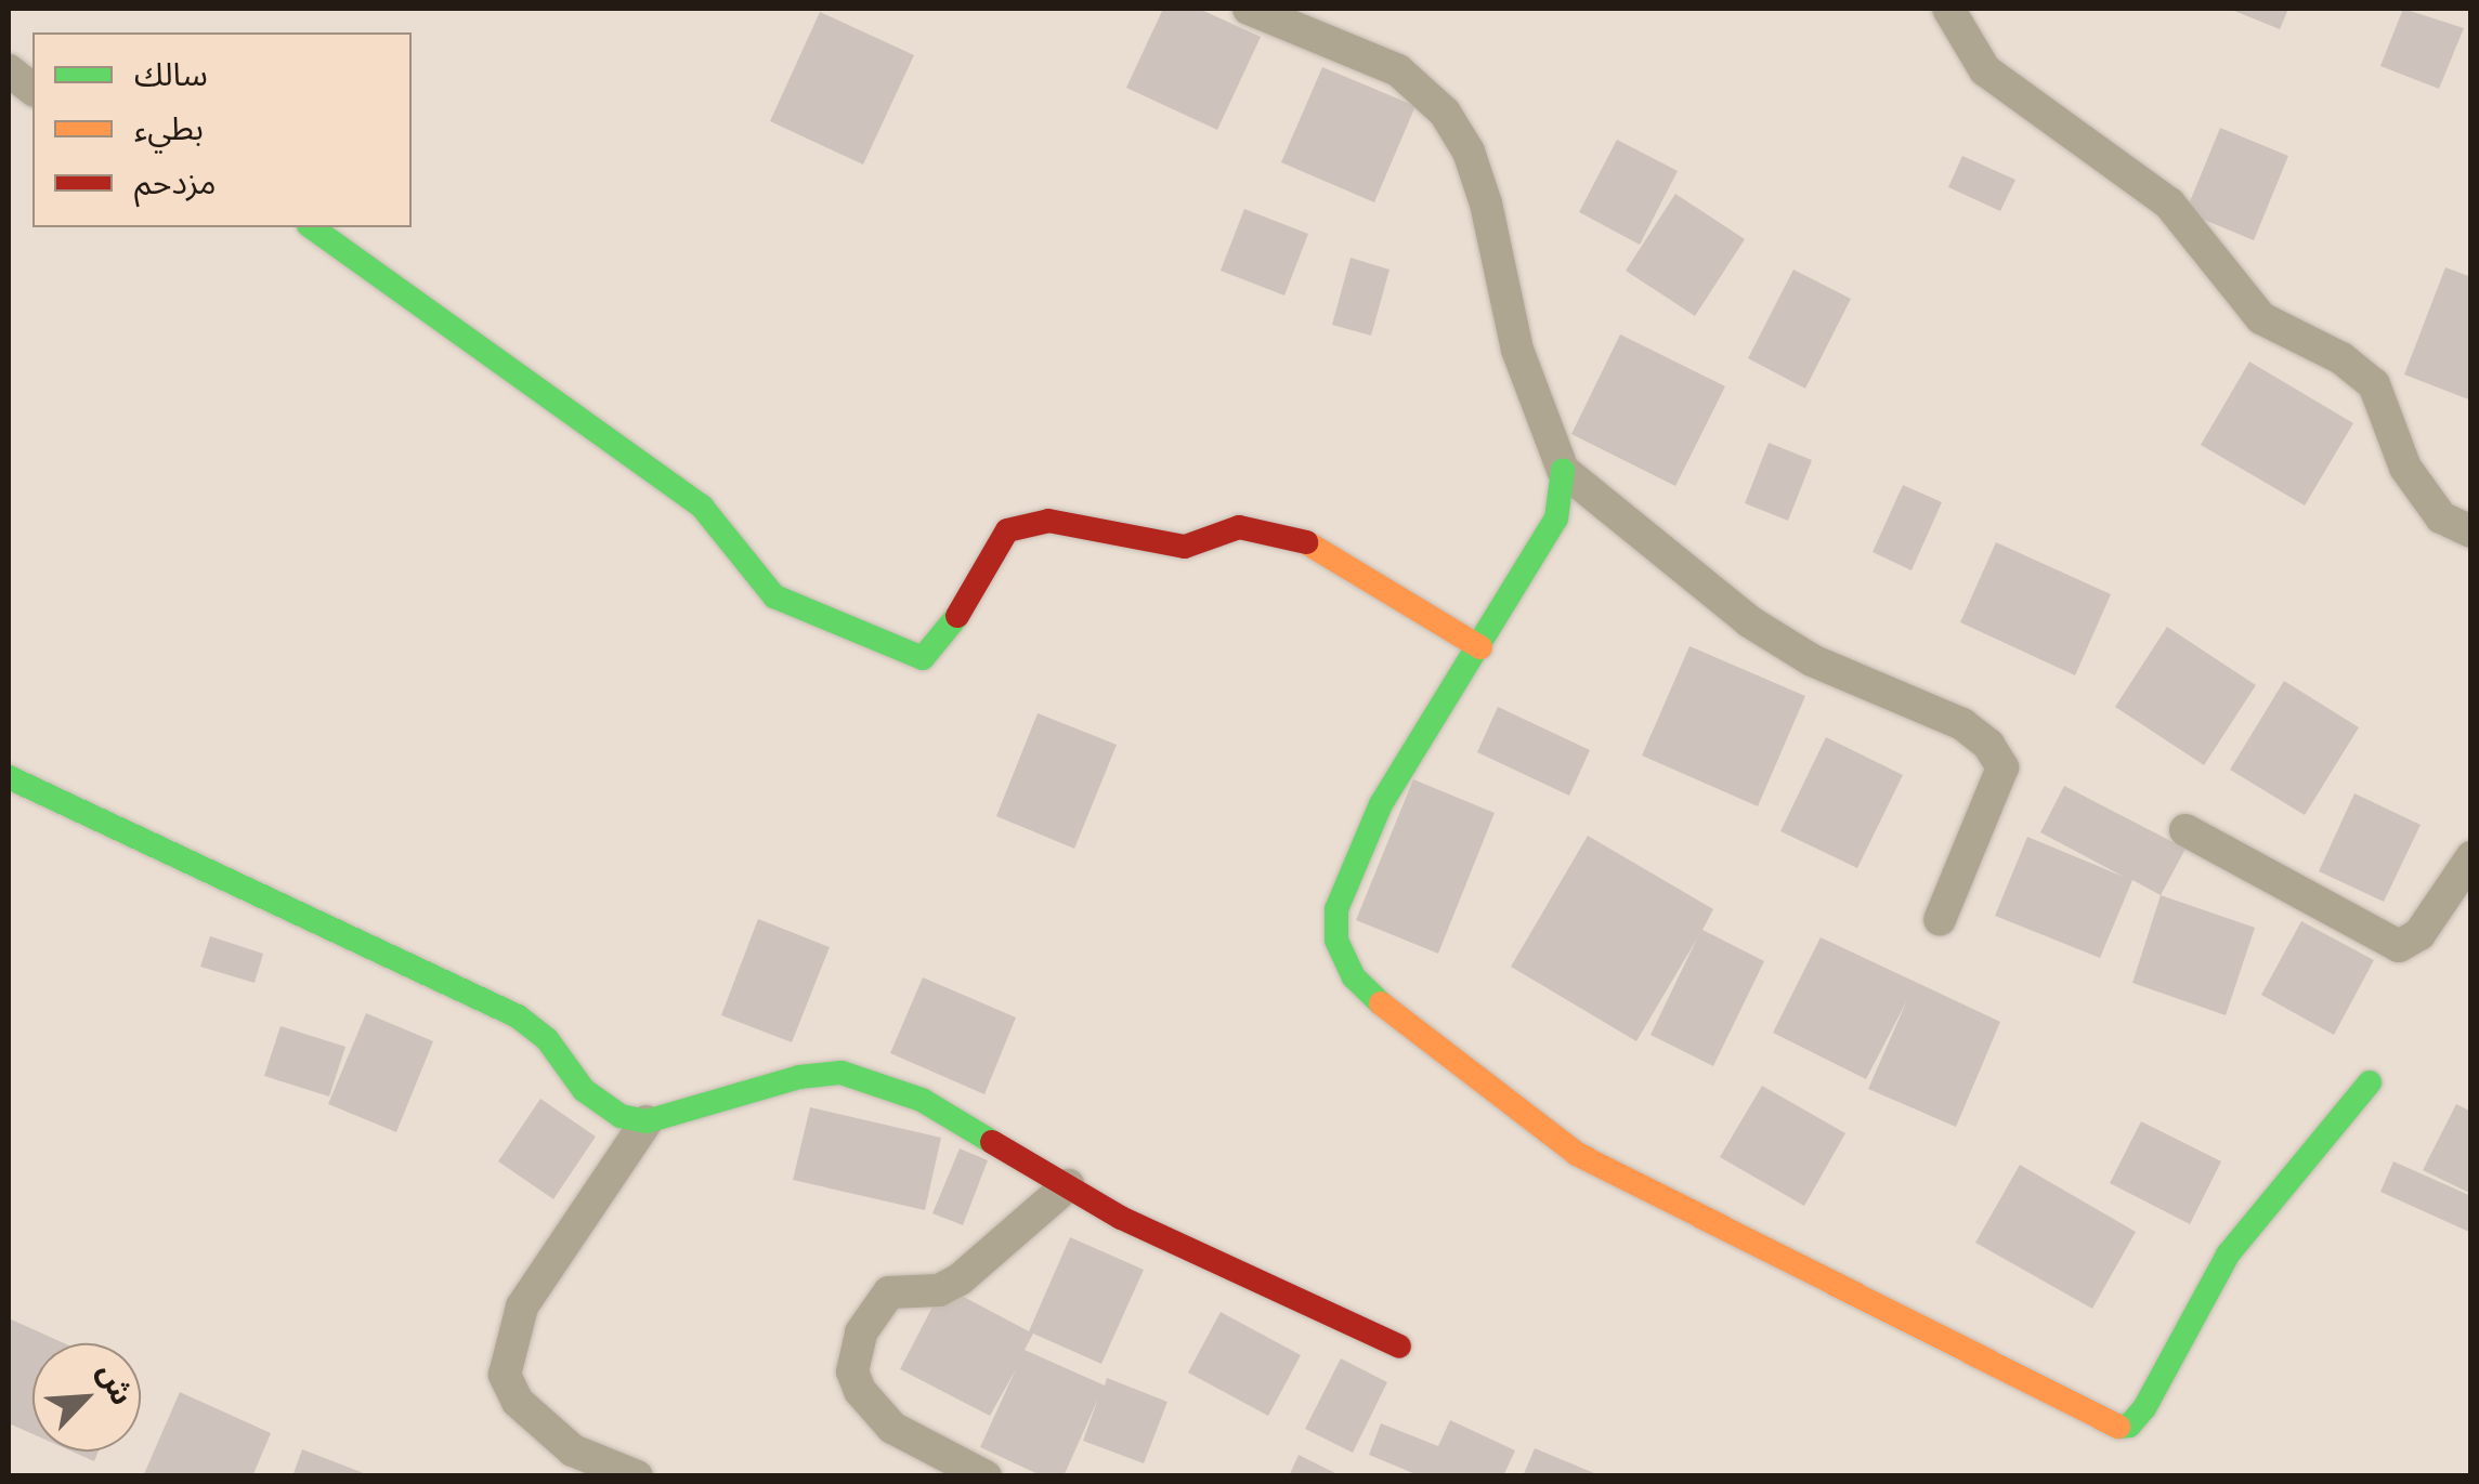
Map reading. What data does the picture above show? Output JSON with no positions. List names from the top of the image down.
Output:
{
  "legend": ["سالك", "بطيء", "مزدحم"],
  "north": "top right"
}
